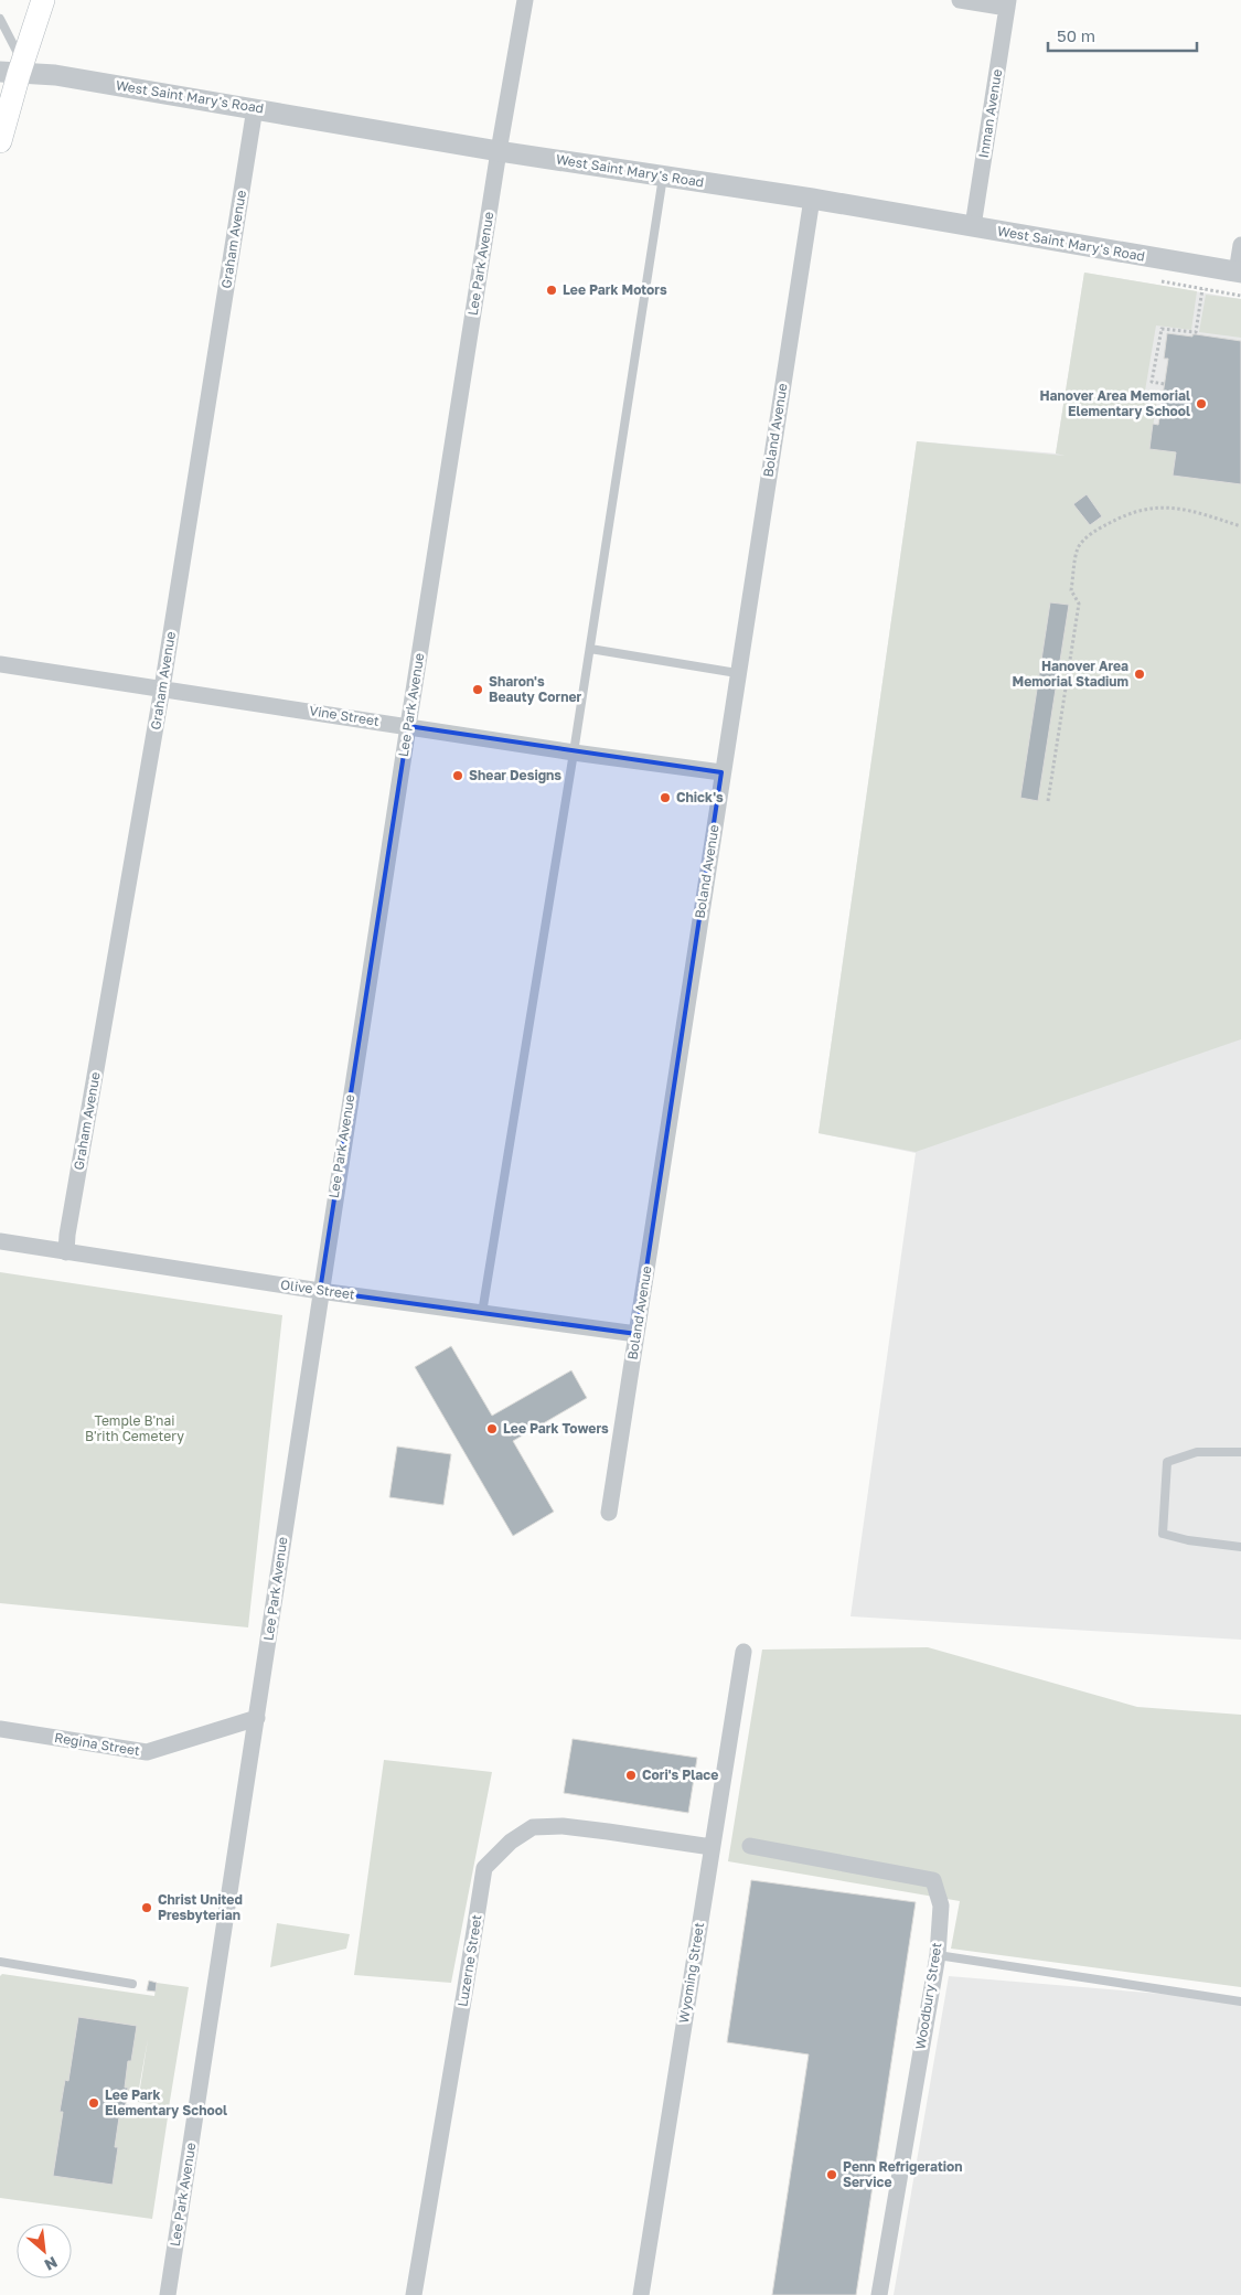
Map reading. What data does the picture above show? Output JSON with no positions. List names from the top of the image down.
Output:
{
  "streets": {
    "street": [
      "West Saint Mary's Road",
      "Inman Avenue",
      "Graham Avenue",
      "Lee Park Avenue",
      "Boland Avenue",
      "Vine Street",
      "Olive Street",
      "Regina Street",
      "Luzerne Street",
      "Wyoming Street",
      "Woodbury Street"
    ]
  },
  "crossings": [
    ["West Saint Mary's Road", "Inman Avenue"],
    ["West Saint Mary's Road", "Graham Avenue"],
    ["West Saint Mary's Road", "Lee Park Avenue"],
    ["West Saint Mary's Road", "Boland Avenue"],
    ["Graham Avenue", "Vine Street"],
    ["Graham Avenue", "Olive Street"],
    ["Lee Park Avenue", "Vine Street"],
    ["Lee Park Avenue", "Olive Street"],
    ["Lee Park Avenue", "Regina Street"],
    ["Boland Avenue", "Vine Street"],
    ["Boland Avenue", "Olive Street"],
    ["Luzerne Street", "Wyoming Street"]
  ],
  "parks": ["Temple B'nai B'rith Cemetery"],
  "places": [
    "Lee Park Motors",
    "Hanover Area Memorial Elementary School",
    "Hanover Area Memorial Stadium",
    "Sharon's Beauty Corner",
    "Shear Designs",
    "Chick's",
    "Lee Park Towers",
    "Cori's Place",
    "Christ United Presbyterian",
    "Lee Park Elementary School",
    "Penn Refrigeration Service"
  ],
  "scale_bar": "50 m",
  "north": "bottom right"
}
